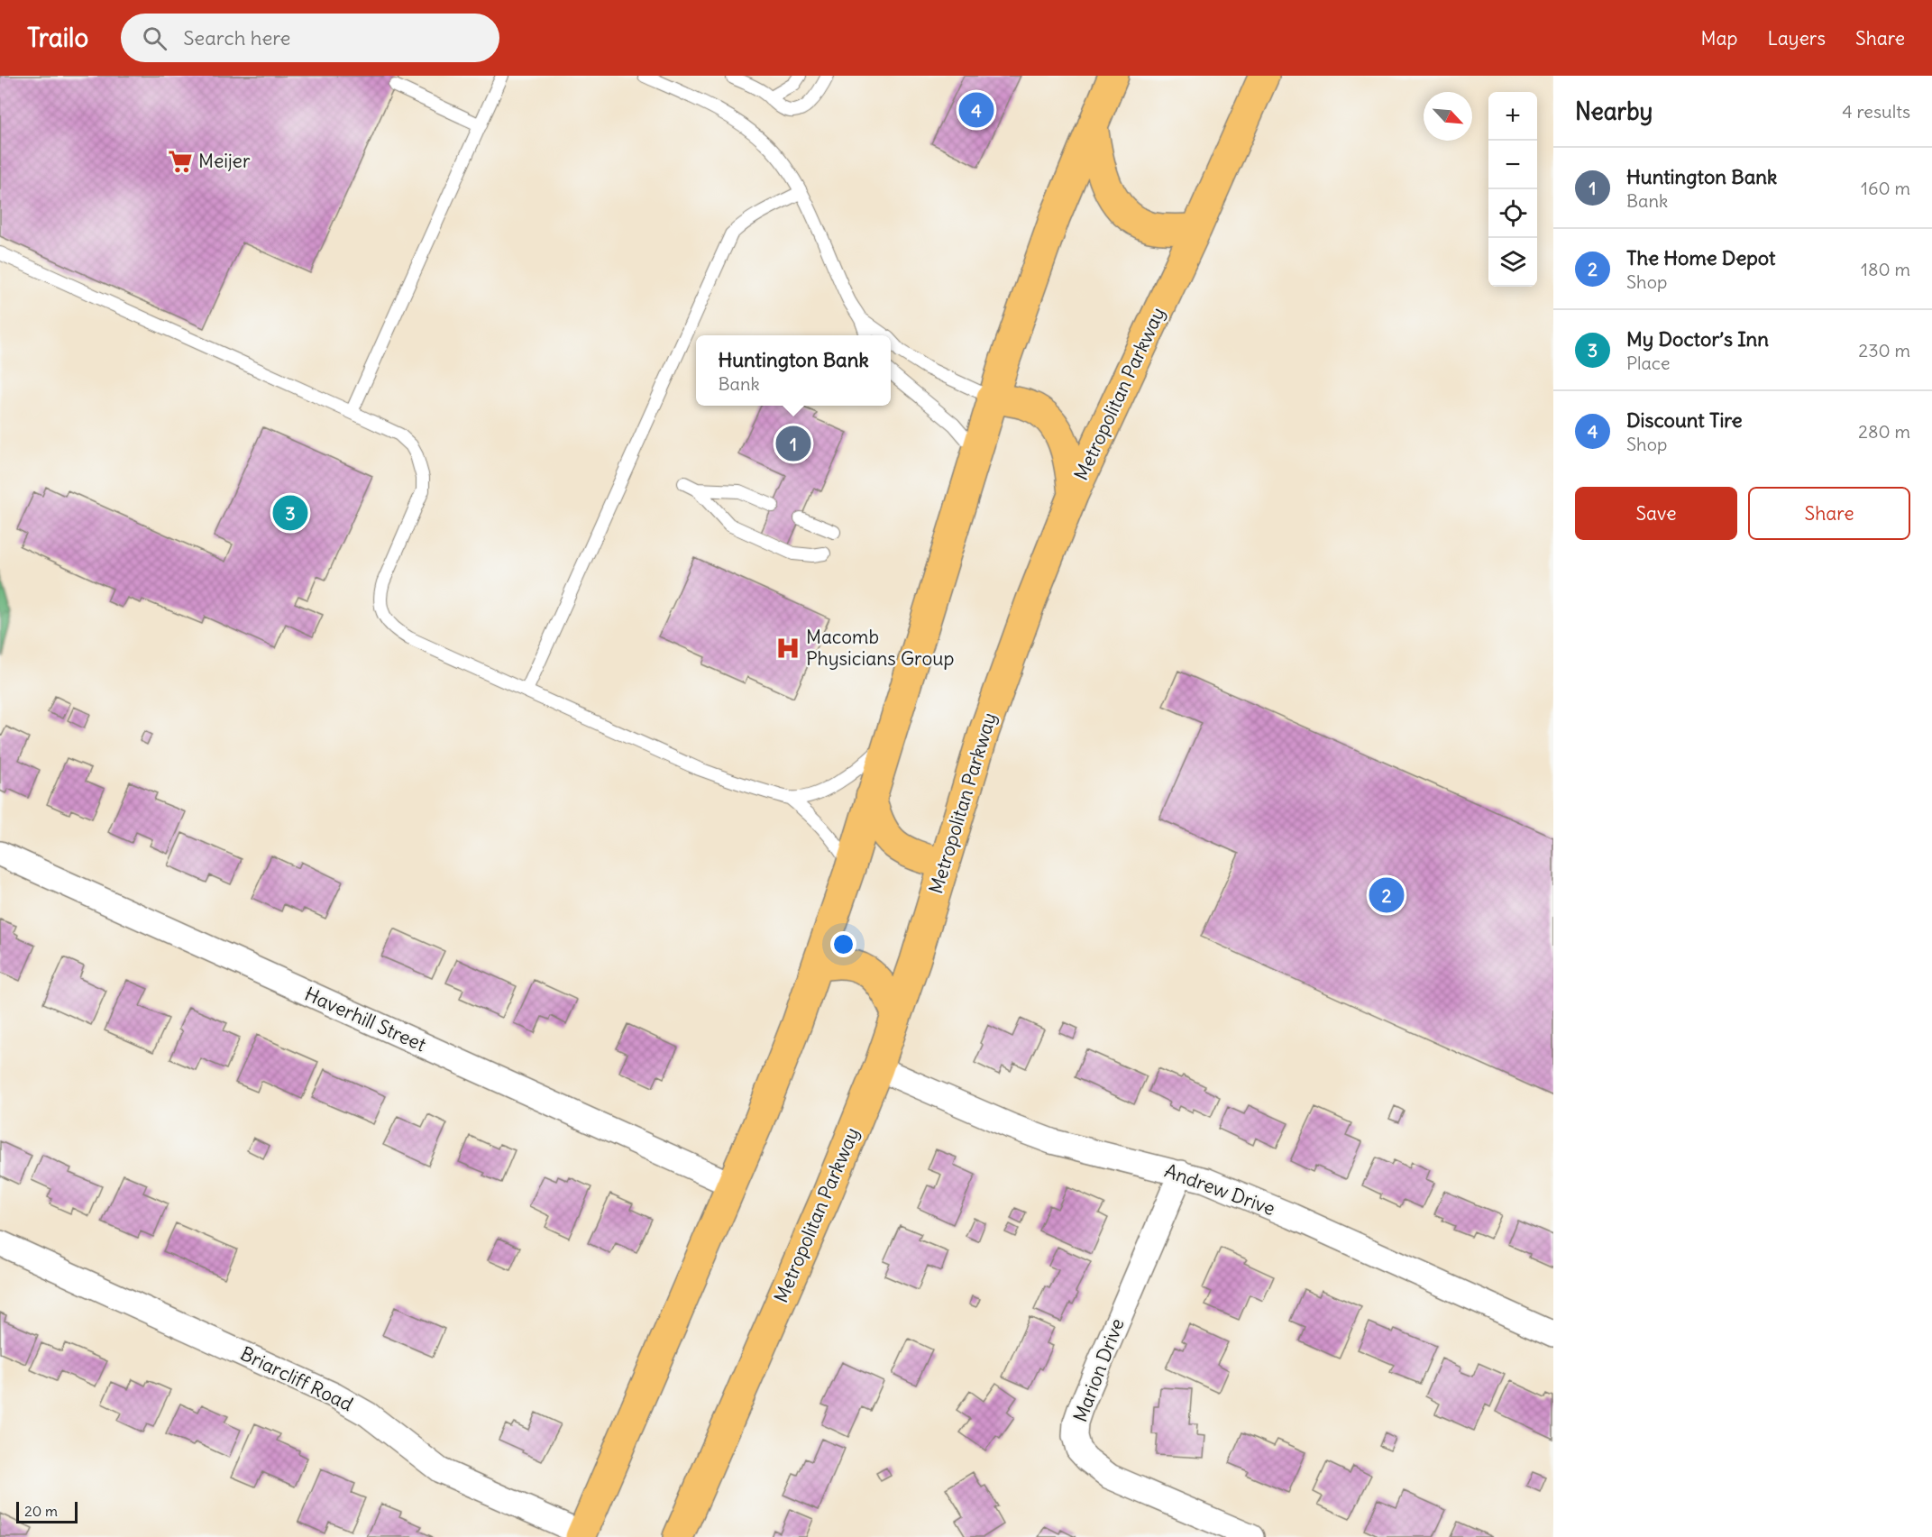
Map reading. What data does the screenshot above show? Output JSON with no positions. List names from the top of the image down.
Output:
{
  "streets": {
    "main road": ["Metropolitan Parkway"],
    "street": [
      "Haverhill Street",
      "Andrew Drive",
      "Marion Drive",
      "Briarcliff Road"
    ]
  },
  "crossings": [
    ["Metropolitan Parkway", "Andrew Drive"],
    ["Andrew Drive", "Marion Drive"]
  ],
  "places": {
    "supermarket": ["Meijer"],
    "hospital": ["Macomb Physicians Group"]
  },
  "scale_bar": "20 m",
  "north": "bottom right",
  "page": {
    "header": "Trailo",
    "search": "Search here",
    "nav": ["Map", "Layers", "Share"],
    "heading": ["Nearby", "4 results"],
    "pins": [
      "4",
      "1",
      "3",
      "2"
    ],
    "map_buttons": ["+", "−"],
    "list": [
      {
        "mark": "1",
        "name": "Huntington Bank",
        "note": "Bank",
        "value": "160 m"
      },
      {
        "mark": "2",
        "name": "The Home Depot",
        "note": "Shop",
        "value": "180 m"
      },
      {
        "mark": "3",
        "name": "My Doctor’s Inn",
        "note": "Place",
        "value": "230 m"
      },
      {
        "mark": "4",
        "name": "Discount Tire",
        "note": "Shop",
        "value": "280 m"
      }
    ],
    "popup": ["Huntington Bank", "Bank"],
    "buttons": ["Save", "Share"],
    "scale": "20 m"
  }
}
